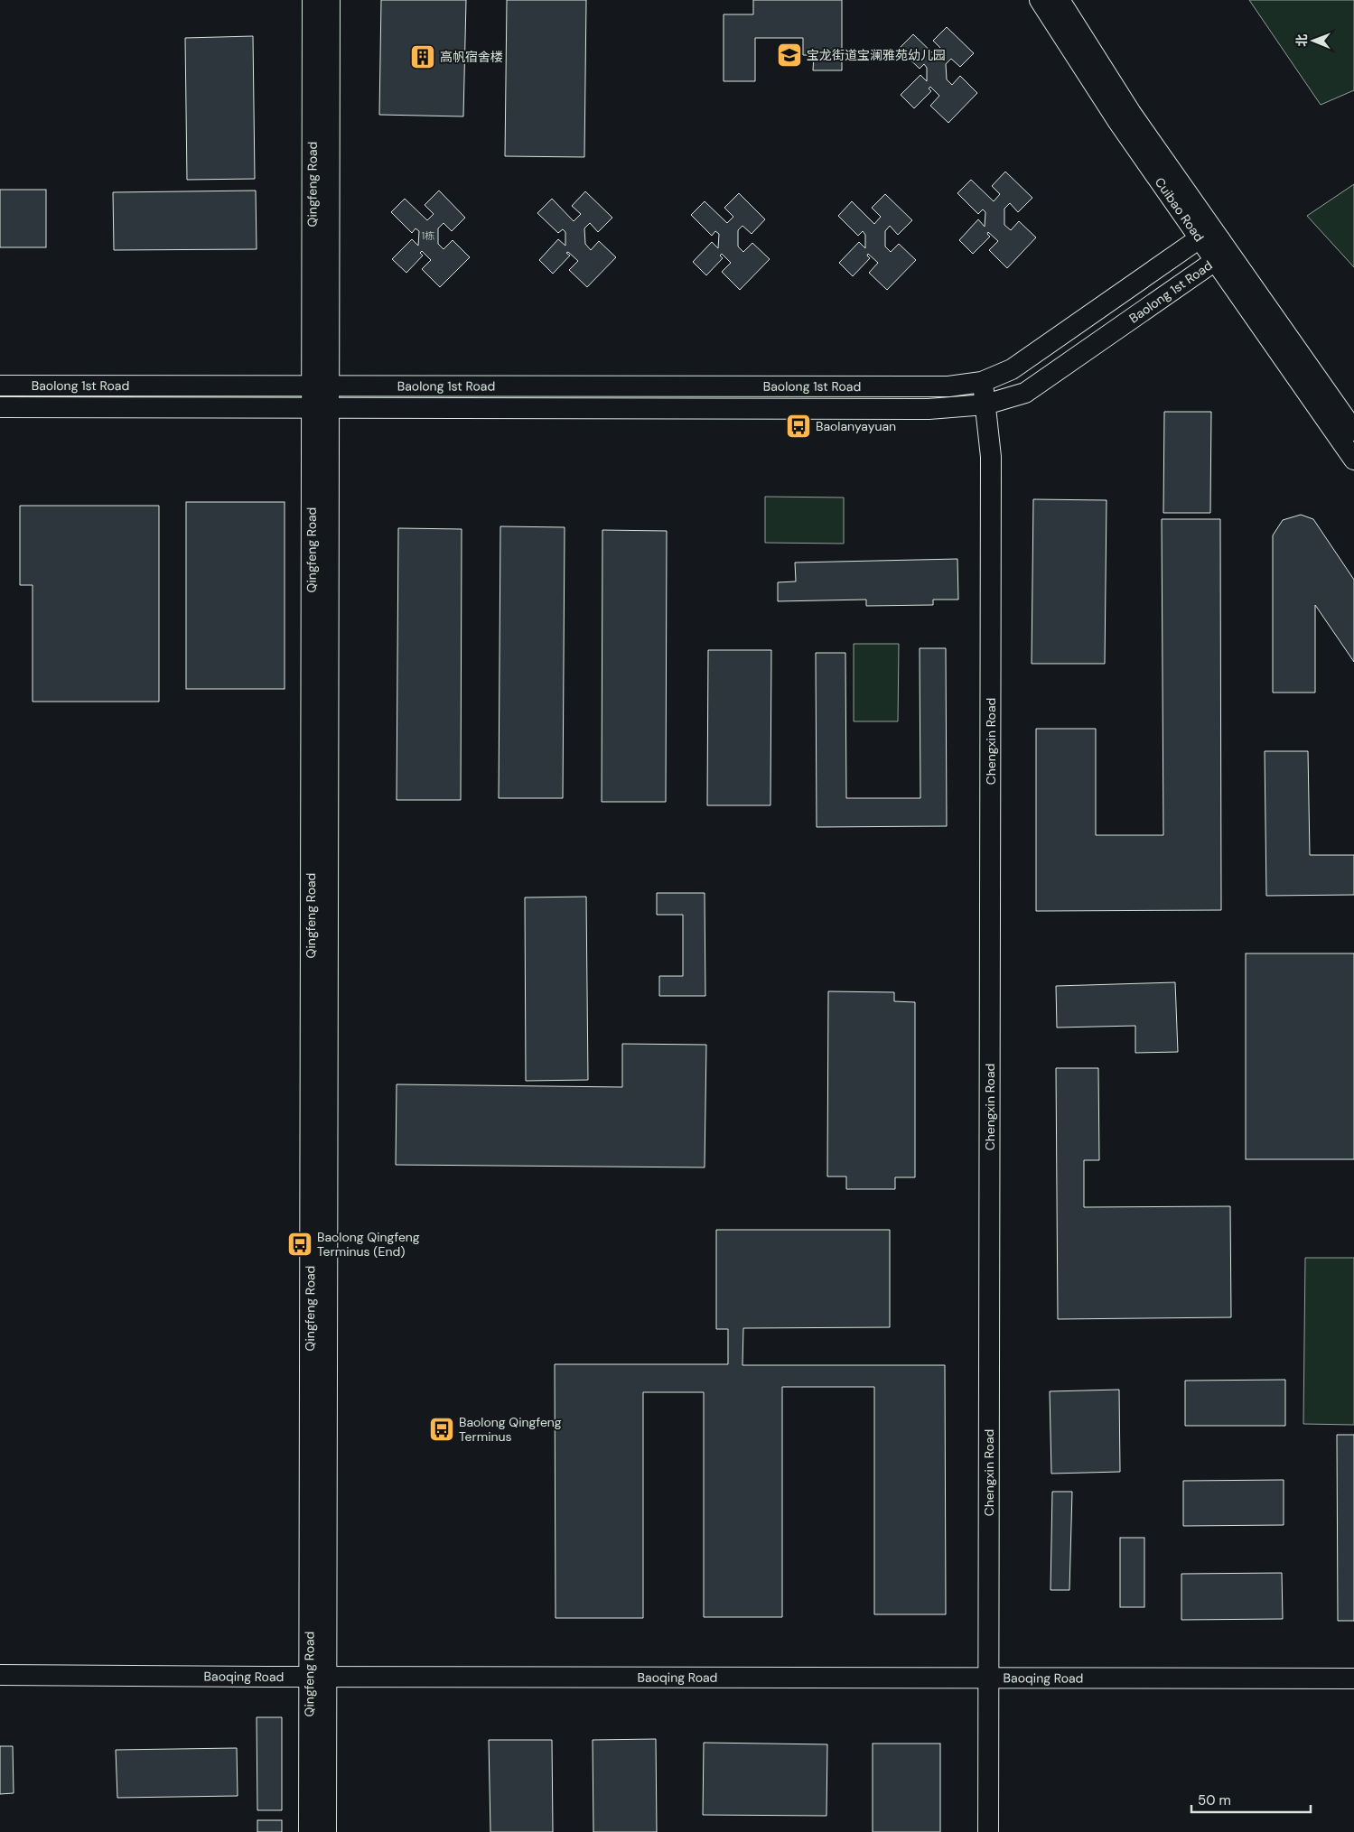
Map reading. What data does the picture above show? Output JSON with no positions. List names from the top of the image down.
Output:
{
  "streets": {
    "street": [
      "Qingfeng Road",
      "Cuibao Road",
      "Baolong 1st Road",
      "Chengxin Road",
      "Baoqing Road"
    ]
  },
  "crossings": [
    ["Qingfeng Road", "Baolong 1st Road"],
    ["Qingfeng Road", "Baoqing Road"],
    ["Cuibao Road", "Baolong 1st Road"],
    ["Baolong 1st Road", "Chengxin Road"],
    ["Chengxin Road", "Baoqing Road"]
  ],
  "places": {
    "school or university": ["宝龙街道宝澜雅苑幼儿园"],
    "building": ["高帆宿舍楼"],
    "bus stop": ["Baolanyayuan", "Baolong Qingfeng Terminus (End)", "Baolong Qingfeng Terminus"]
  },
  "house_numbers": ["1栋"],
  "scale_bar": "50 m",
  "north": "left"
}
